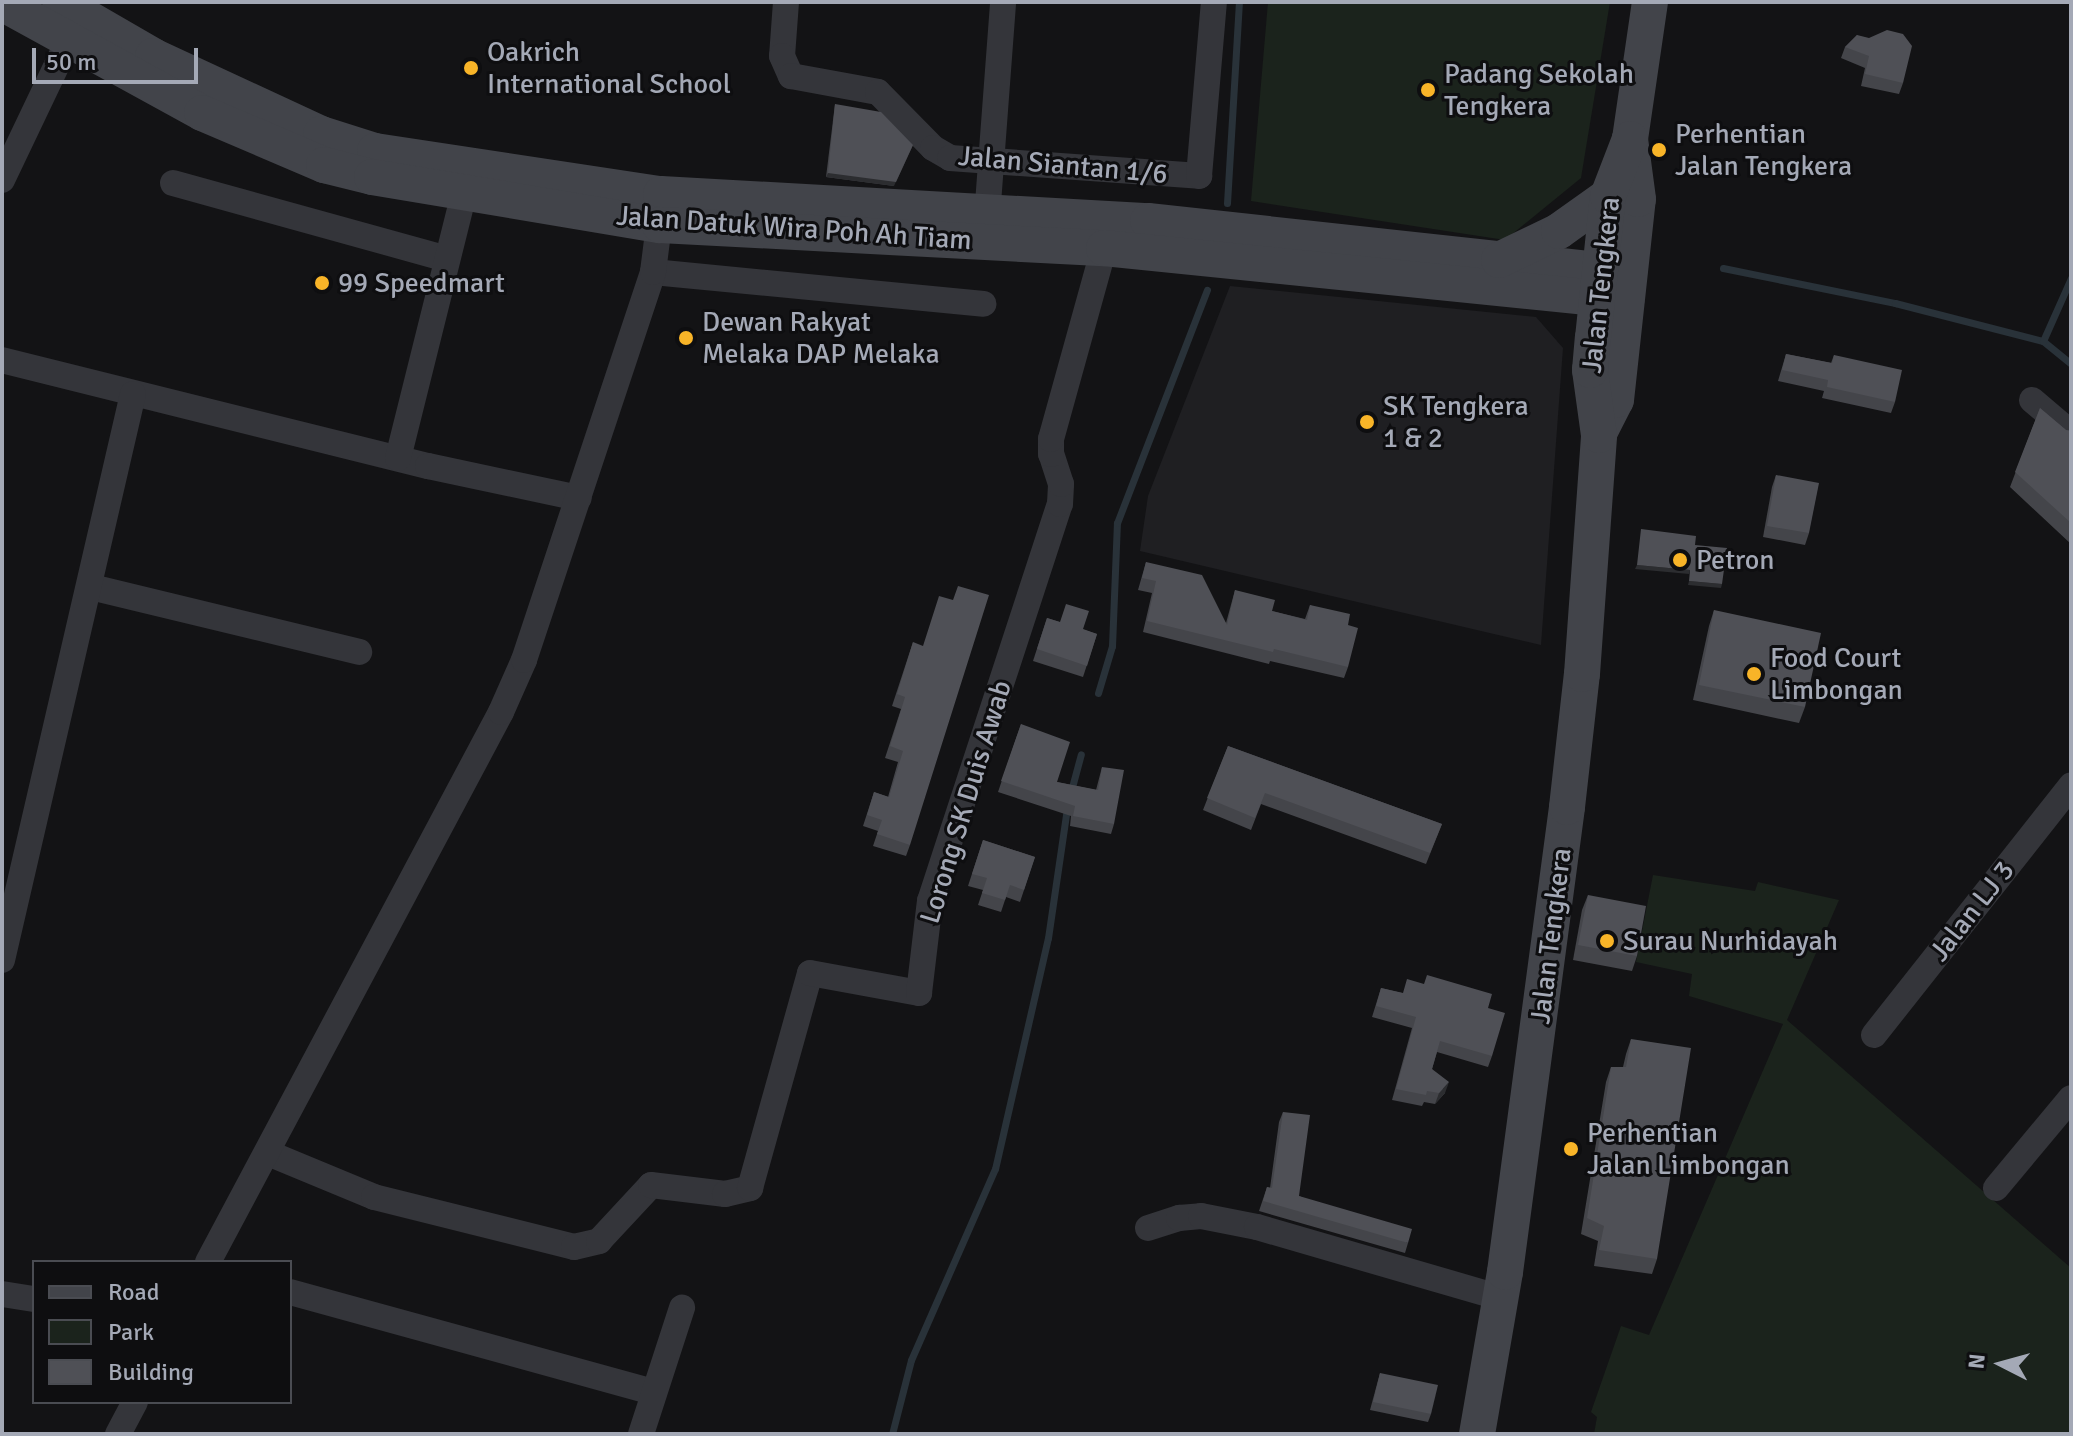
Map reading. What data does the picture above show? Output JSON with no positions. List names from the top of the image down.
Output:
{
  "streets": {
    "street": [
      "Jalan Siantan 1/6",
      "Jalan Datuk Wira Poh Ah Tiam",
      "Jalan Tengkera",
      "Lorong SK Duis Awab",
      "Jalan LJ 3"
    ]
  },
  "crossings": [
    ["Jalan Datuk Wira Poh Ah Tiam", "Jalan Tengkera"],
    ["Jalan Datuk Wira Poh Ah Tiam", "Lorong SK Duis Awab"]
  ],
  "places": [
    "Oakrich International School",
    "Padang Sekolah Tengkera",
    "Perhentian Jalan Tengkera",
    "99 Speedmart",
    "Dewan Rakyat Melaka DAP Melaka",
    "SK Tengkera 1 & 2",
    "Petron",
    "Food Court Limbongan",
    "Surau Nurhidayah",
    "Perhentian Jalan Limbongan"
  ],
  "legend": ["Road", "Park", "Building"],
  "scale_bar": "50 m",
  "north": "left"
}
